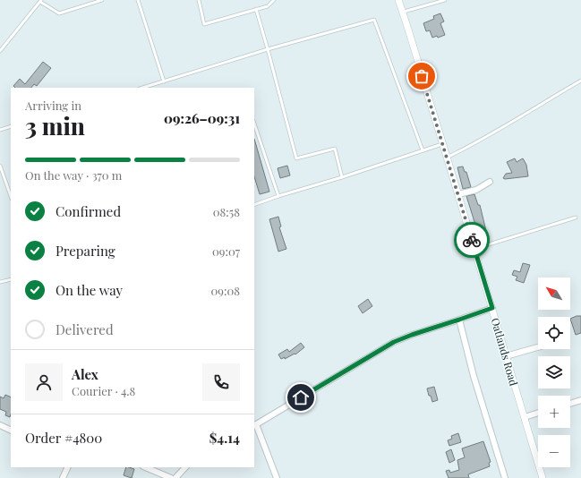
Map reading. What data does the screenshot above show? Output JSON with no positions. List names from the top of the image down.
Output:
{
  "streets": {
    "street": ["Oatlands Road"]
  },
  "north": "top left",
  "page": {
    "heading": ["3 min", "Arriving in", "09:26–09:31"],
    "panel": [
      "Alex",
      "Courier · 4.8",
      "Order #4800",
      "$4.14"
    ],
    "bar": "On the way · 370 m",
    "list": [
      ["Confirmed", "08:58"],
      ["Preparing", "09:07"],
      ["On the way", "09:08"],
      "Delivered"
    ],
    "map_buttons": ["+", "−"]
  }
}
